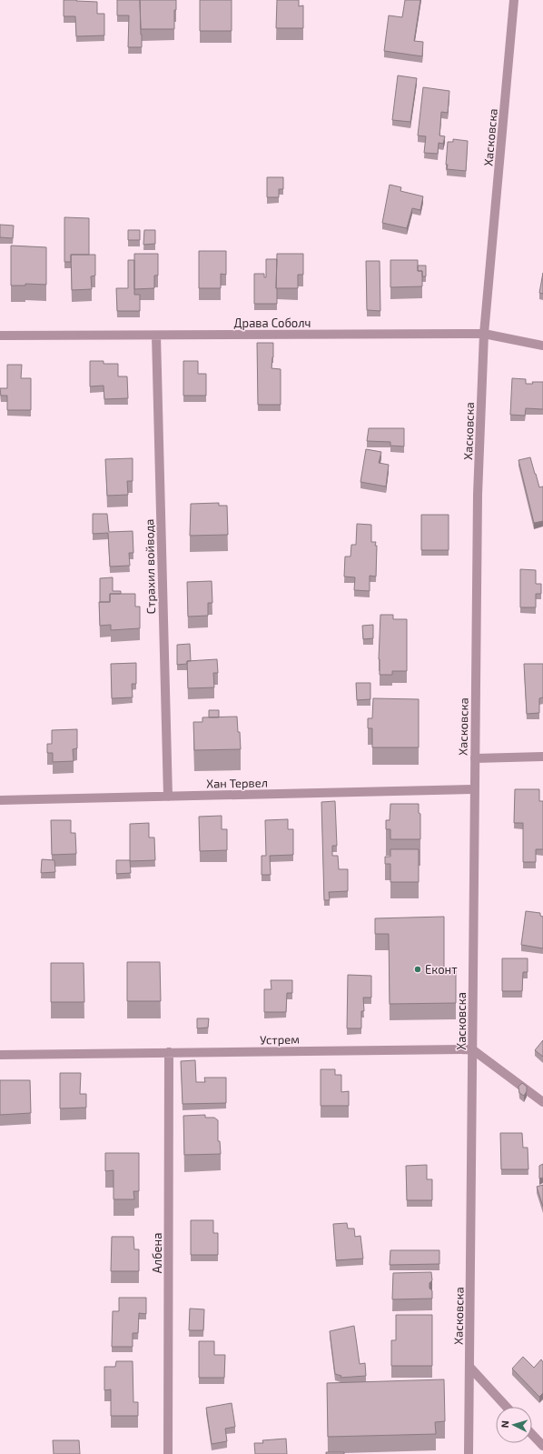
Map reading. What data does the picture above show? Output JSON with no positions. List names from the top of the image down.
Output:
{
  "streets": {
    "street": [
      "Хасковска",
      "Драва Соболч",
      "Страхил войвода",
      "Хан Тервел",
      "Устрем",
      "Албена"
    ]
  },
  "crossings": [
    ["Хасковска", "Драва Соболч"],
    ["Хасковска", "Хан Тервел"],
    ["Хасковска", "Устрем"],
    ["Драва Соболч", "Страхил войвода"],
    ["Страхил войвода", "Хан Тервел"],
    ["Устрем", "Албена"]
  ],
  "places": ["Еконт"],
  "north": "left"
}
